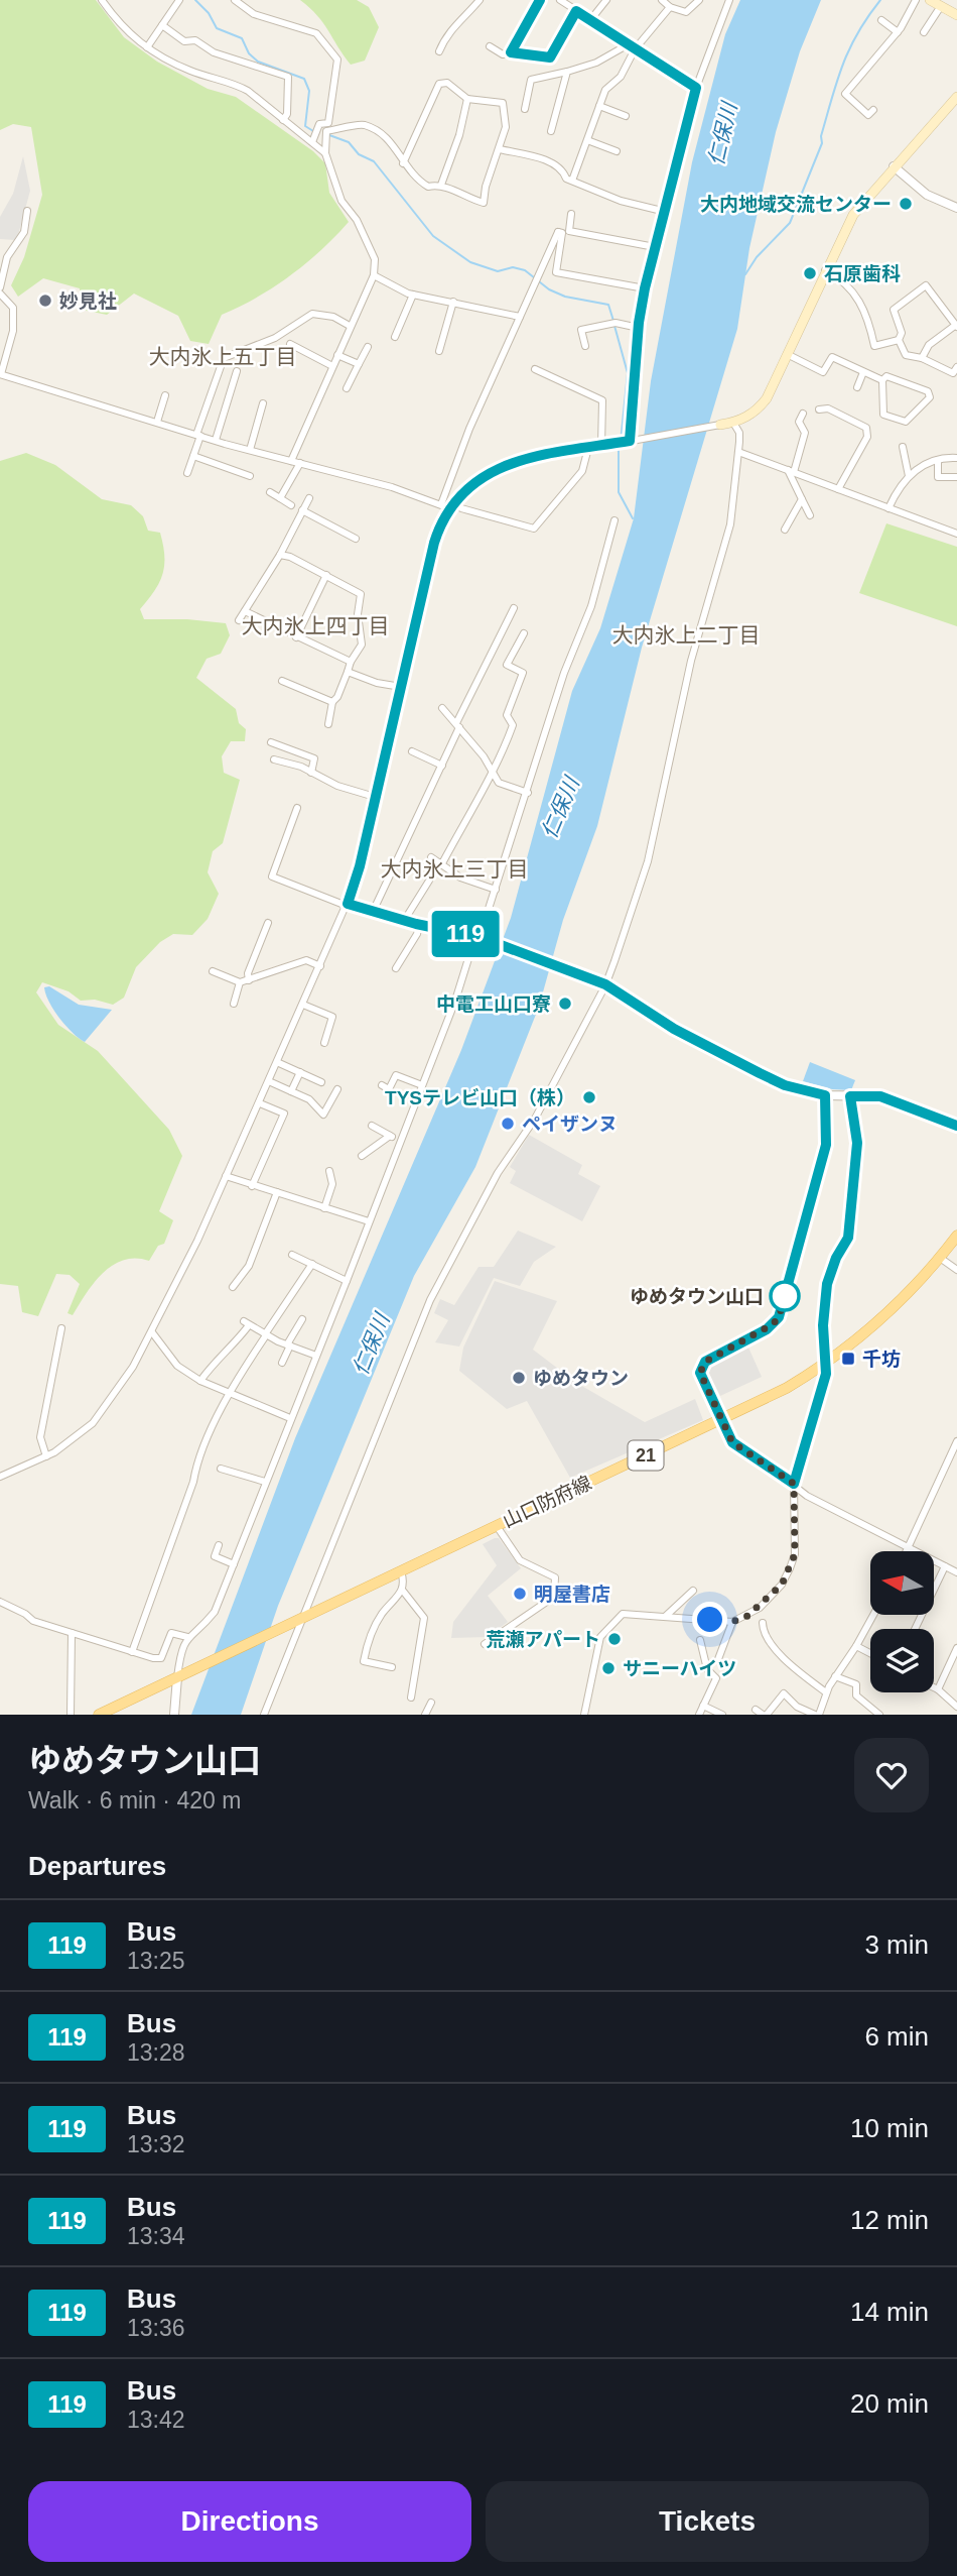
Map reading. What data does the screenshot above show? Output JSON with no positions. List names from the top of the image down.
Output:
{
  "streets": {
    "main road": ["21", "山口防府線"]
  },
  "districts": [
    "大内氷上五丁目",
    "大内氷上四丁目",
    "大内氷上二丁目",
    "大内氷上三丁目"
  ],
  "water": ["仁保川"],
  "places": {
    "other": [
      "大内地域交流センター",
      "石原歯科",
      "妙見社",
      "中電工山口寮",
      "TYSテレビ山口（株）",
      "ペイザンヌ",
      "ゆめタウン山口",
      "ゆめタウン",
      "明屋書店",
      "荒瀬アパート",
      "サニーハイツ"
    ],
    "transit": ["千坊"]
  },
  "lines": ["bus line 119"],
  "north": "left",
  "page": {
    "on_map": "119",
    "heading": [
      ["ゆめタウン山口", "Walk · 6 min · 420 m"],
      "Departures"
    ],
    "list": [
      {
        "mark": "119",
        "name": "Bus",
        "note": "13:25",
        "value": "3 min"
      },
      {
        "mark": "119",
        "name": "Bus",
        "note": "13:28",
        "value": "6 min"
      },
      {
        "mark": "119",
        "name": "Bus",
        "note": "13:32",
        "value": "10 min"
      },
      {
        "mark": "119",
        "name": "Bus",
        "note": "13:34",
        "value": "12 min"
      },
      {
        "mark": "119",
        "name": "Bus",
        "note": "13:36",
        "value": "14 min"
      },
      {
        "mark": "119",
        "name": "Bus",
        "note": "13:42",
        "value": "20 min"
      }
    ],
    "buttons": ["Directions", "Tickets"]
  }
}
